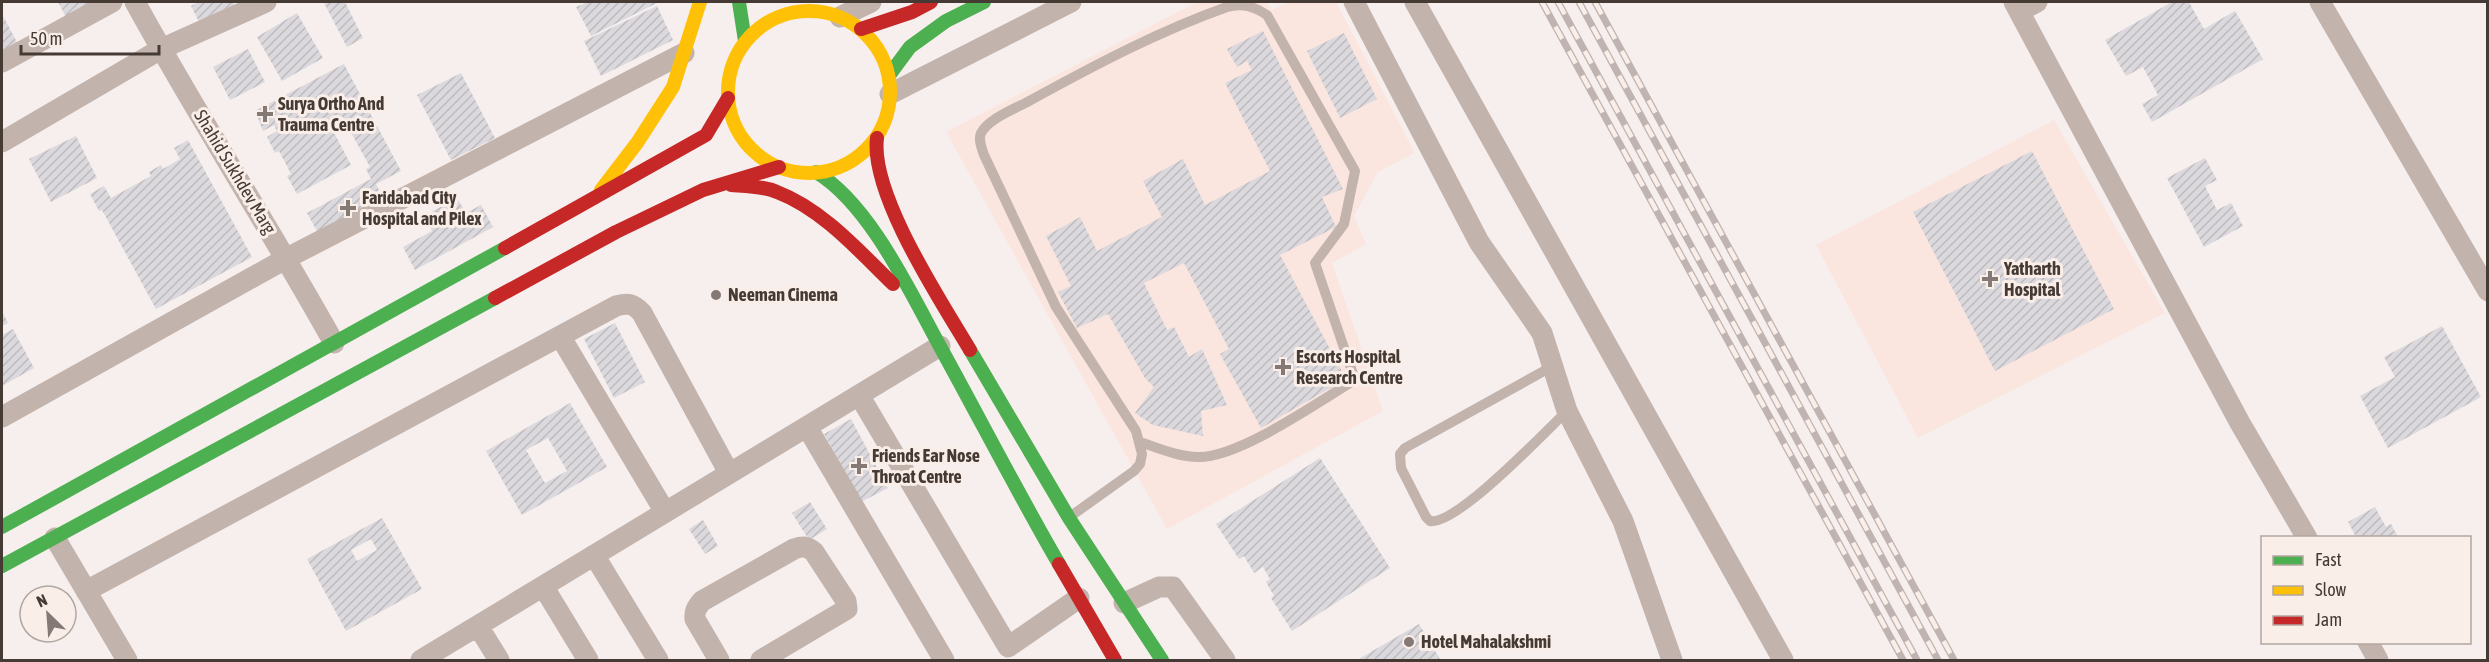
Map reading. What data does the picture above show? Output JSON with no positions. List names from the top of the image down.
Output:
{
  "streets": {
    "street": ["Shahid Sukhdev Marg"]
  },
  "places": {
    "health": [
      "Surya Ortho And Trauma Centre",
      "Faridabad City Hospital and Pilex",
      "Yatharth Hospital",
      "Escorts Hospital Research Centre",
      "Friends Ear Nose Throat Centre"
    ],
    "other": ["Neeman Cinema", "Hotel Mahalakshmi"]
  },
  "legend": ["Fast", "Slow", "Jam"],
  "scale_bar": "50 m",
  "north": "top left"
}
